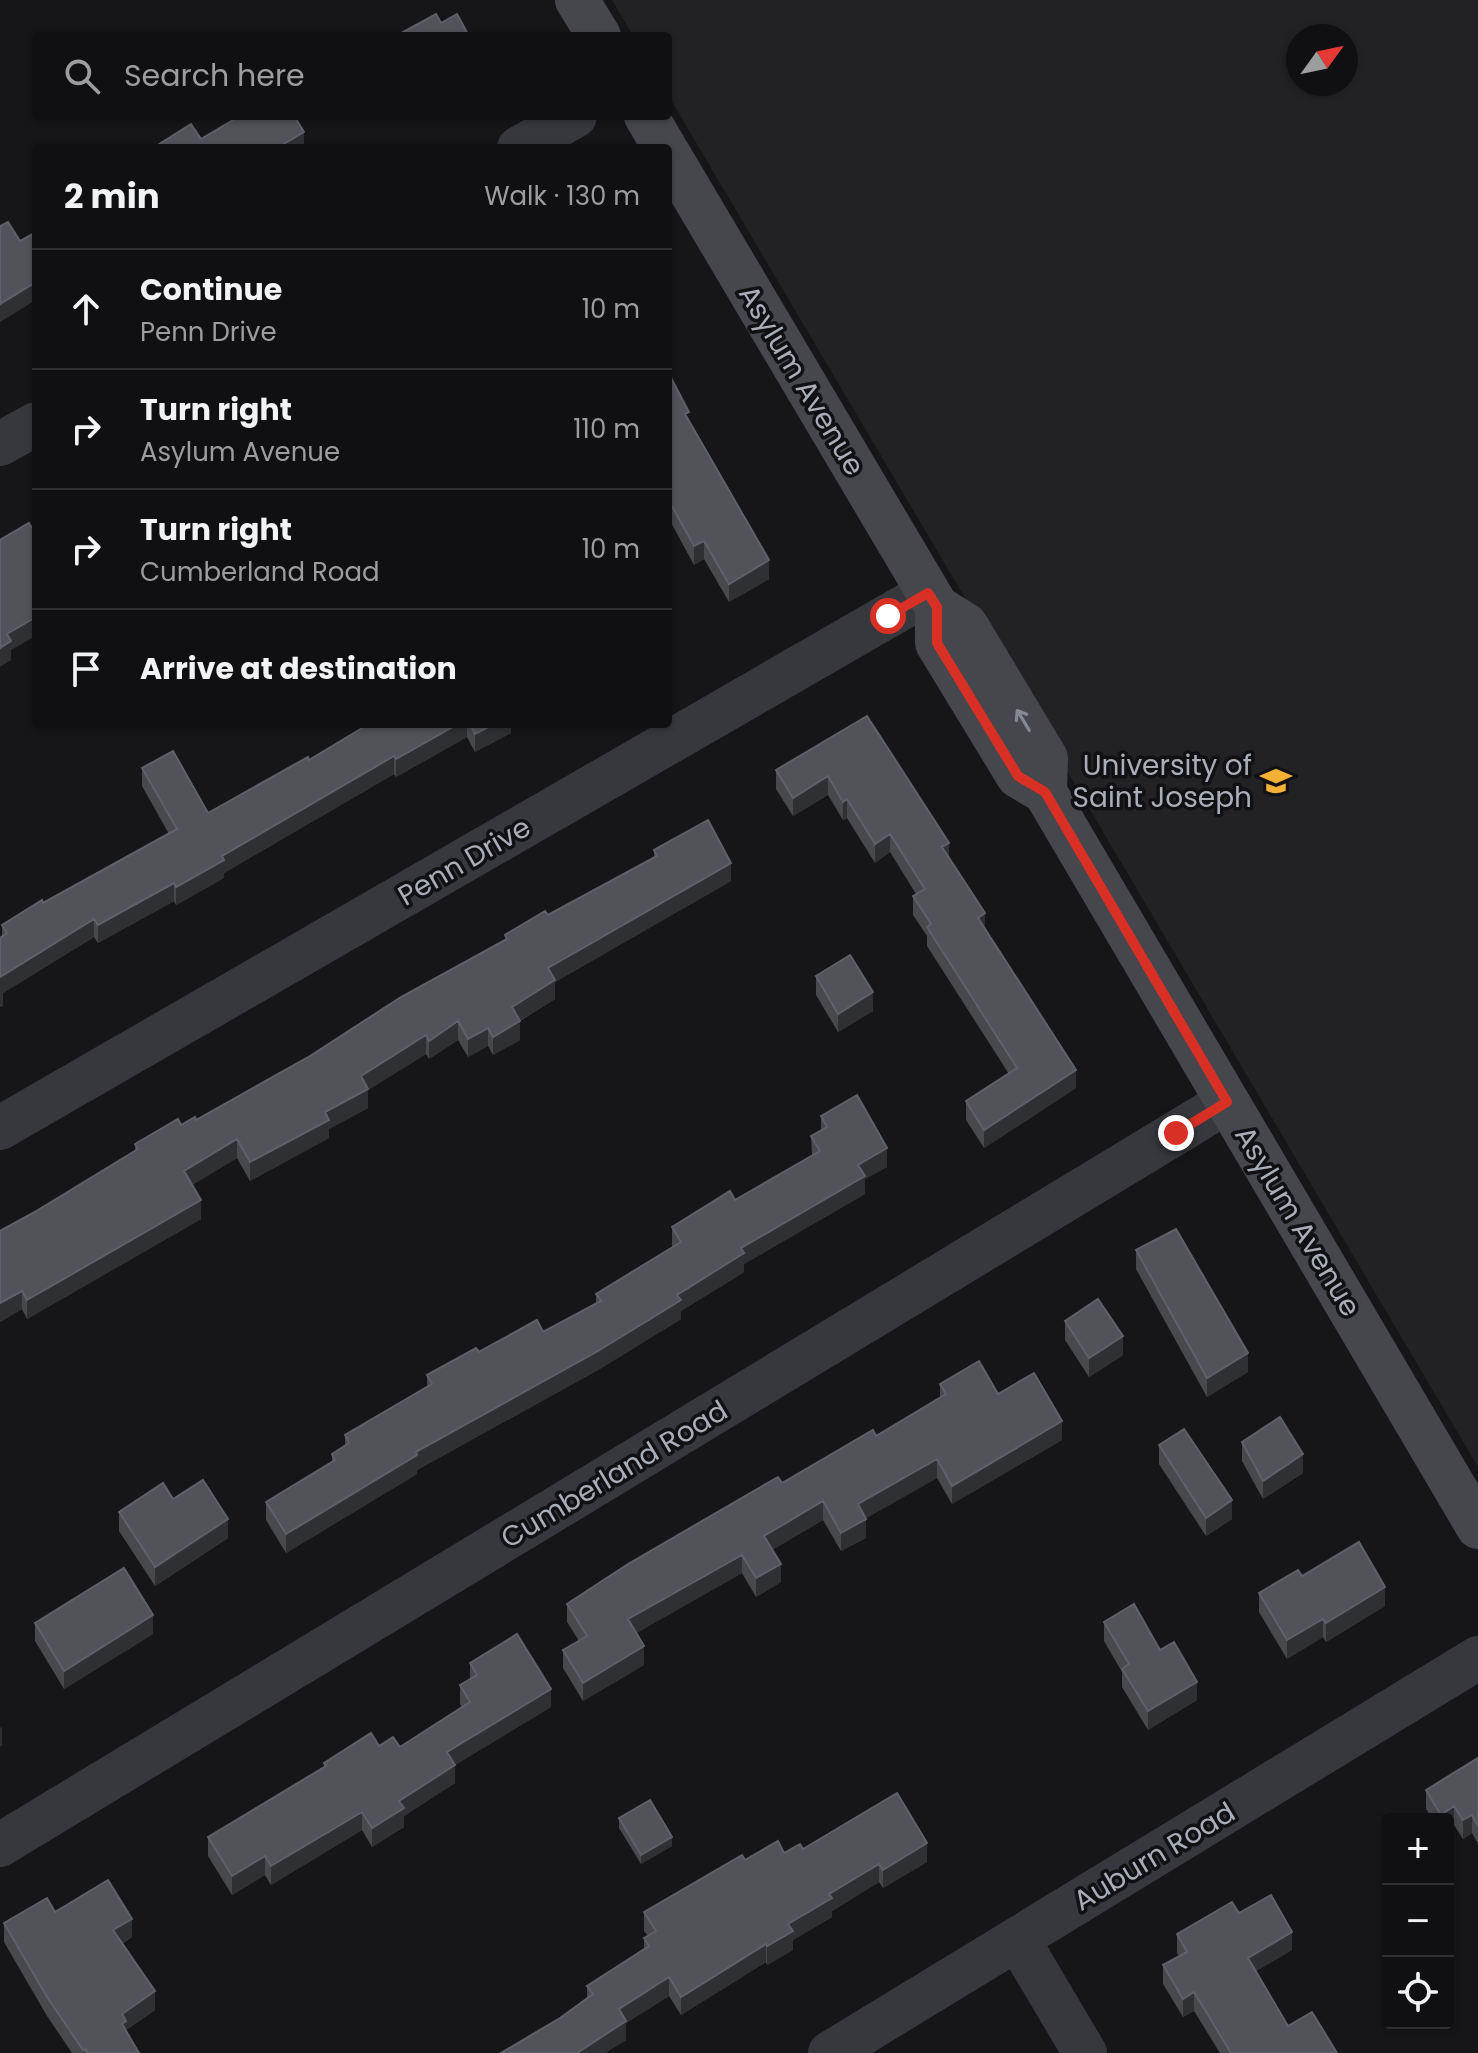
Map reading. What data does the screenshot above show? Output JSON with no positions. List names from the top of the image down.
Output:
{
  "streets": {
    "main road": ["Asylum Avenue"],
    "street": ["Penn Drive", "Cumberland Road", "Auburn Road"]
  },
  "crossings": [
    ["Asylum Avenue", "Penn Drive"],
    ["Asylum Avenue", "Cumberland Road"]
  ],
  "places": {
    "school or university": ["University of Saint Joseph"]
  },
  "north": "top right",
  "page": {
    "search": "Search here",
    "heading": ["2 min", "Walk · 130 m"],
    "list": [
      ["Continue", "Penn Drive", "10 m"],
      ["Turn right", "Asylum Avenue", "110 m"],
      ["Turn right", "Cumberland Road", "10 m"],
      "Arrive at destination"
    ],
    "map_buttons": ["+", "−"]
  }
}
